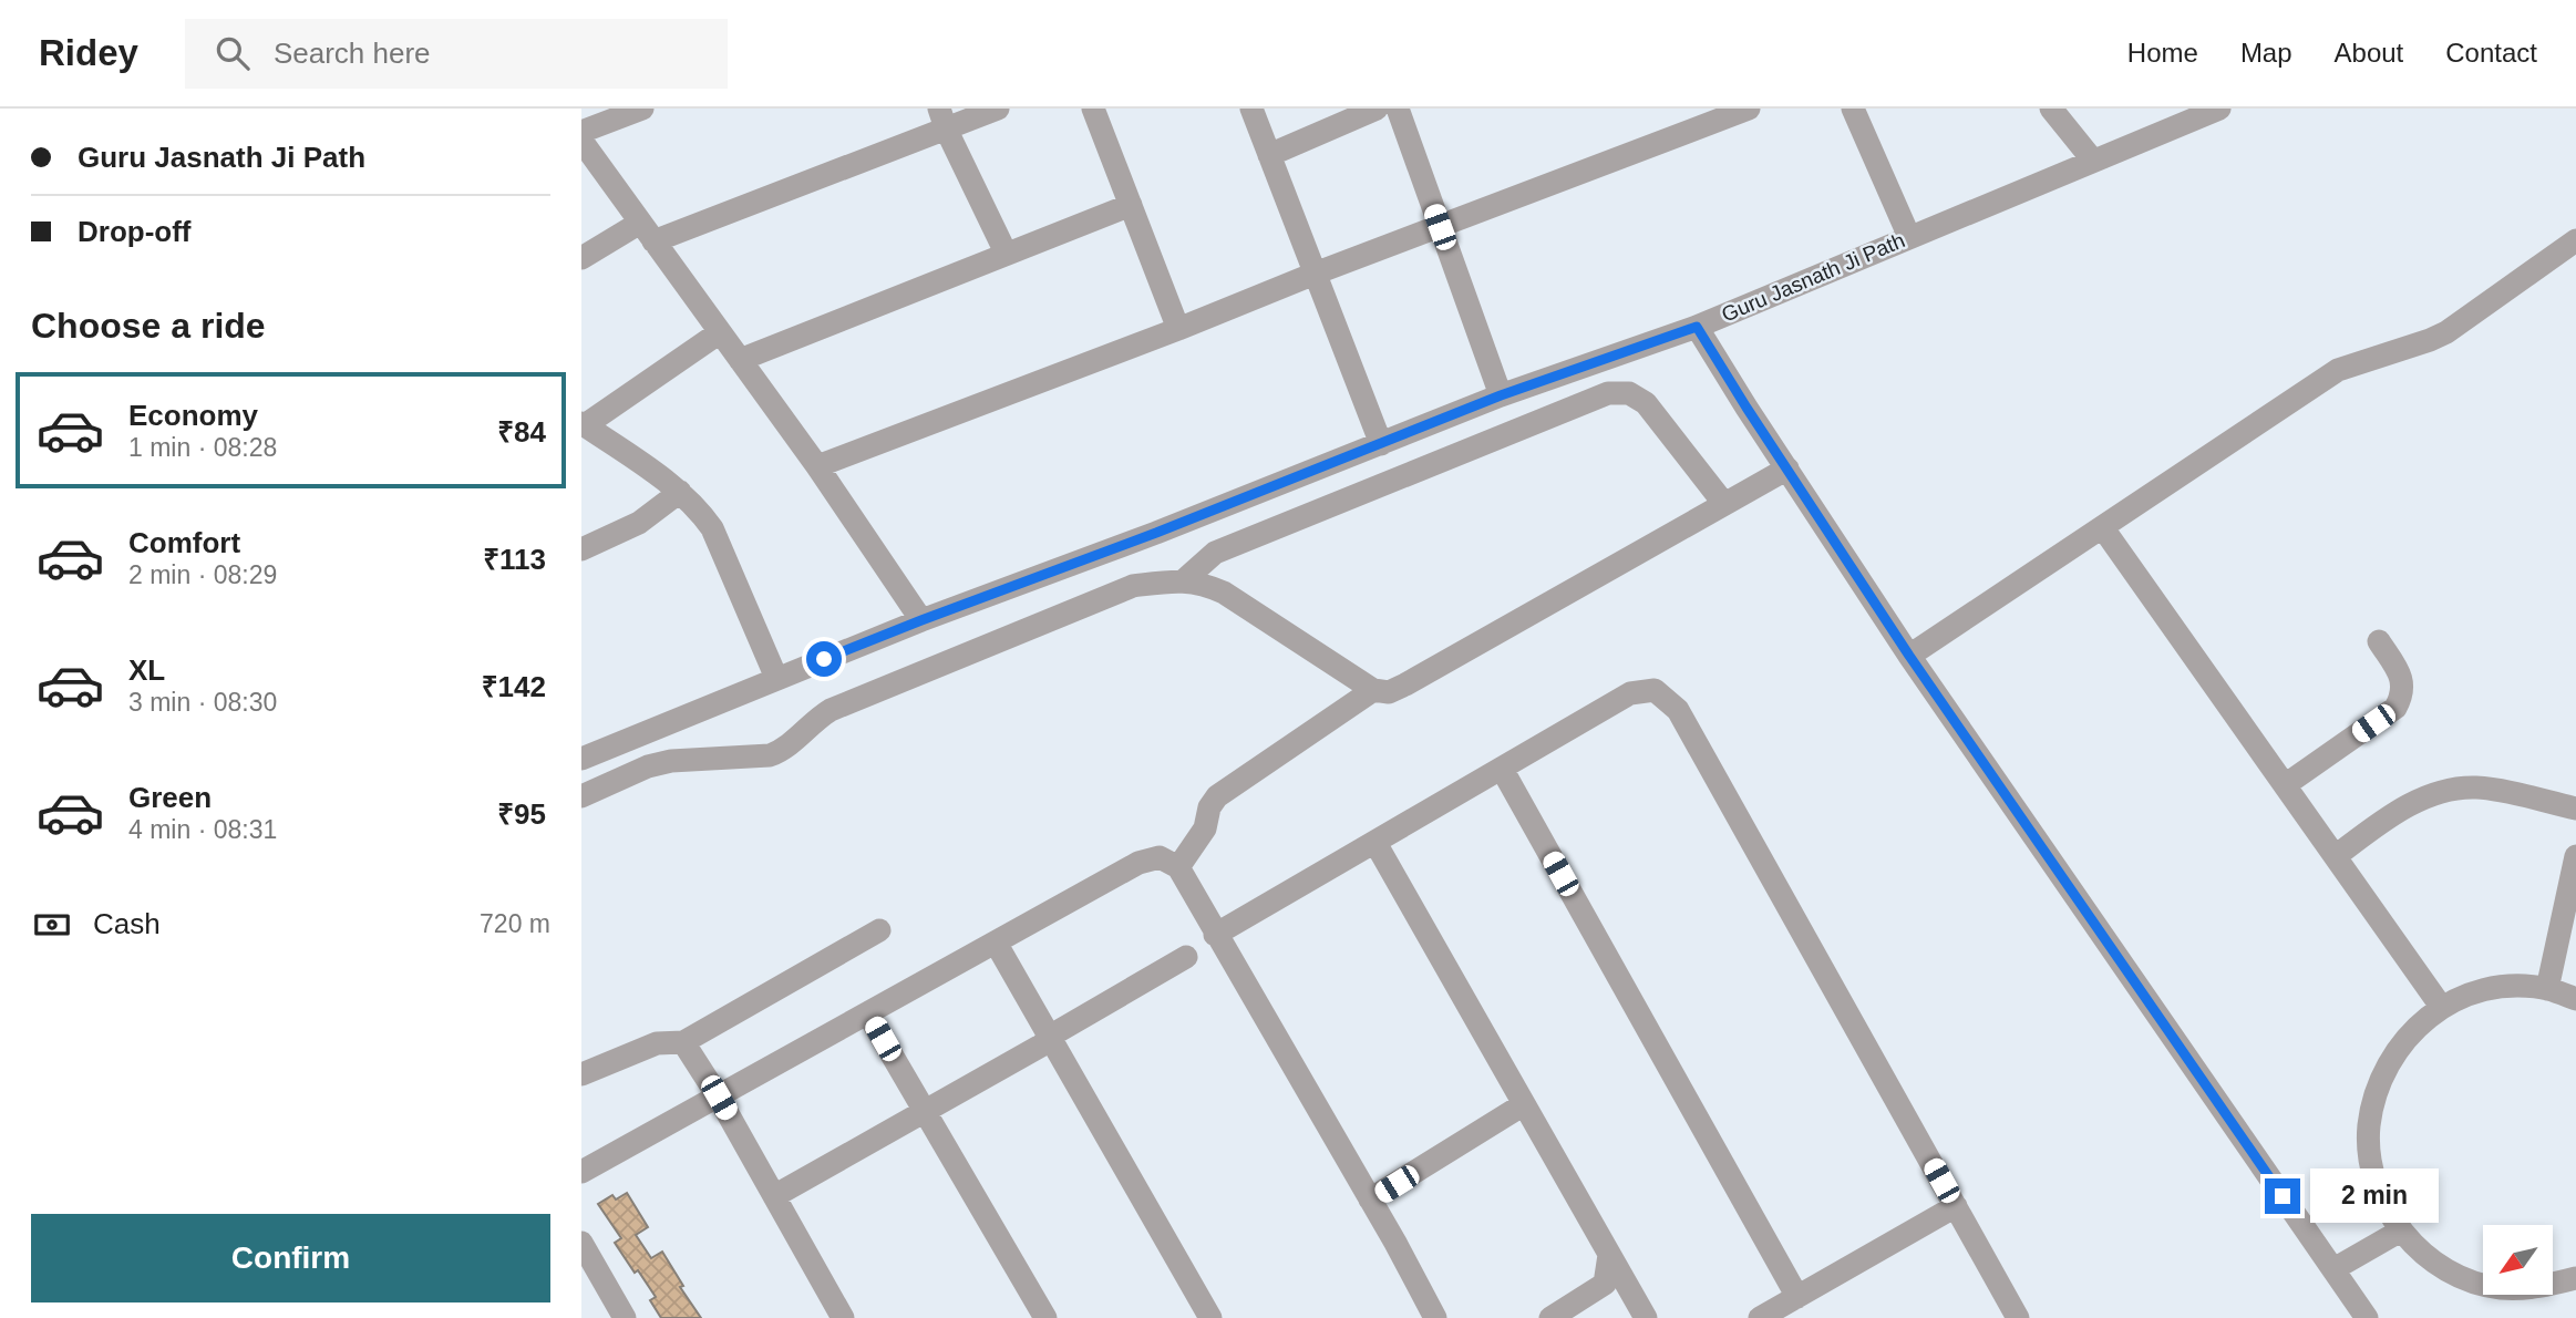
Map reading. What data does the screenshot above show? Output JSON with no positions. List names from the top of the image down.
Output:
{
  "streets": {
    "street": ["Guru Jasnath Ji Path"]
  },
  "north": "bottom left",
  "page": {
    "header": "Ridey",
    "search": "Search here",
    "nav": [
      "Home",
      "Map",
      "About",
      "Contact"
    ],
    "banner": ["Guru Jasnath Ji Path", "Drop-off"],
    "heading": "Choose a ride",
    "list": [
      {
        "name": "Economy",
        "note": "1 min · 08:28",
        "value": "₹84"
      },
      {
        "name": "Comfort",
        "note": "2 min · 08:29",
        "value": "₹113"
      },
      {
        "name": "XL",
        "note": "3 min · 08:30",
        "value": "₹142"
      },
      {
        "name": "Green",
        "note": "4 min · 08:31",
        "value": "₹95"
      }
    ],
    "pay": ["Cash", "720 m"],
    "bubble": "2 min",
    "buttons": "Confirm"
  }
}
